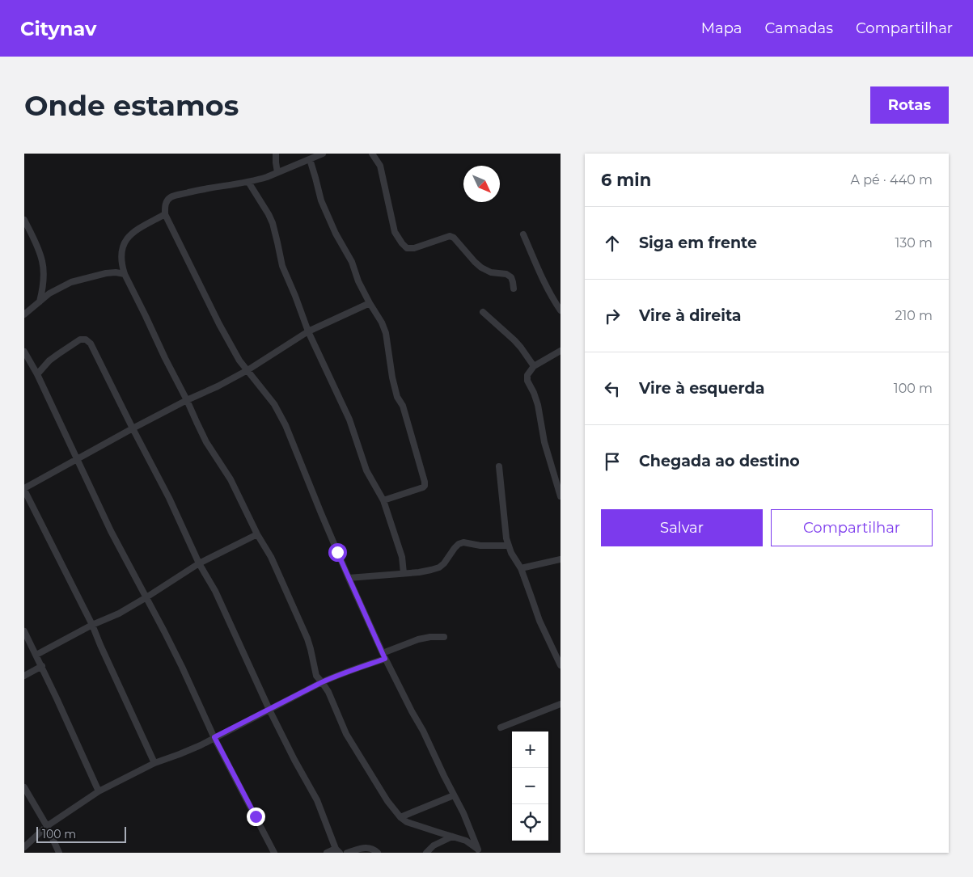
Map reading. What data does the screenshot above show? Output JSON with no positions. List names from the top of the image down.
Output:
{
  "scale_bar": "100 m",
  "north": "bottom right",
  "page": {
    "header": "Citynav",
    "nav": ["Mapa", "Camadas", "Compartilhar"],
    "buttons": [
      "Rotas",
      ["Salvar", "Compartilhar"]
    ],
    "title": "Onde estamos",
    "heading": ["6 min", "A pé · 440 m"],
    "list": [
      ["Siga em frente", "130 m"],
      ["Vire à direita", "210 m"],
      ["Vire à esquerda", "100 m"],
      "Chegada ao destino"
    ],
    "map_buttons": ["+", "−"],
    "scale": "100 m"
  }
}
